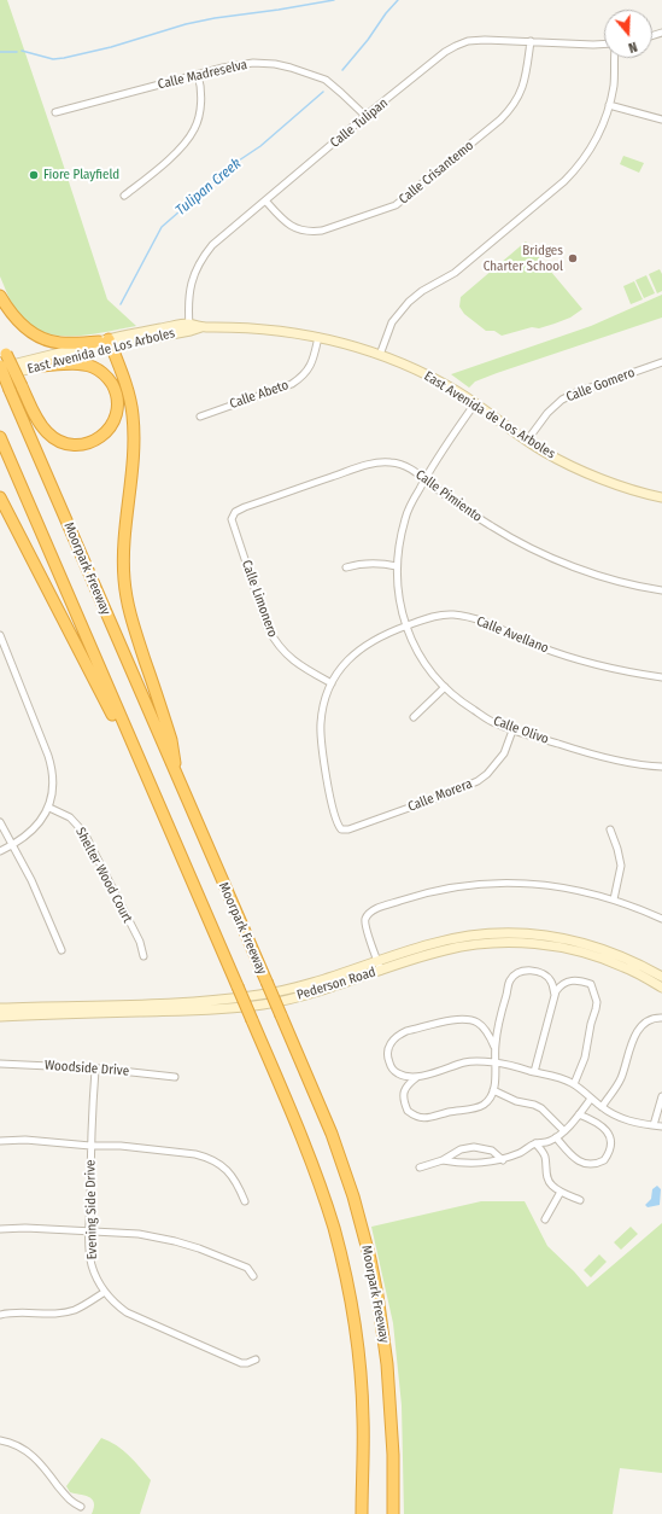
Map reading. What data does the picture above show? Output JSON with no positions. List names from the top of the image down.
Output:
{
  "streets": {
    "highway": ["Moorpark Freeway"],
    "street": [
      "Calle Madreselva",
      "Calle Tulipan",
      "Calle Crisantemo",
      "East Avenida de Los Arboles",
      "Calle Gomero",
      "Calle Abeto",
      "Calle Pimiento",
      "Calle Limonero",
      "Calle Avellano",
      "Calle Olivo",
      "Calle Morera",
      "Shelter Wood Court",
      "Pederson Road",
      "Woodside Drive",
      "Evening Side Drive"
    ]
  },
  "crossings": [
    ["Calle Madreselva", "Calle Tulipan"],
    ["Calle Tulipan", "Calle Crisantemo"],
    ["Calle Tulipan", "East Avenida de Los Arboles"],
    ["East Avenida de Los Arboles", "Calle Gomero"],
    ["East Avenida de Los Arboles", "Calle Abeto"],
    ["East Avenida de Los Arboles", "Moorpark Freeway"],
    ["East Avenida de Los Arboles", "Calle Olivo"],
    ["Calle Pimiento", "Calle Limonero"],
    ["Calle Pimiento", "Calle Olivo"],
    ["Calle Limonero", "Calle Avellano"],
    ["Calle Avellano", "Calle Olivo"],
    ["Calle Avellano", "Calle Morera"],
    ["Calle Olivo", "Calle Morera"],
    ["Woodside Drive", "Evening Side Drive"]
  ],
  "water": ["Tulipan Creek"],
  "places": ["Fiore Playfield", "Bridges Charter School"],
  "north": "bottom"
}
